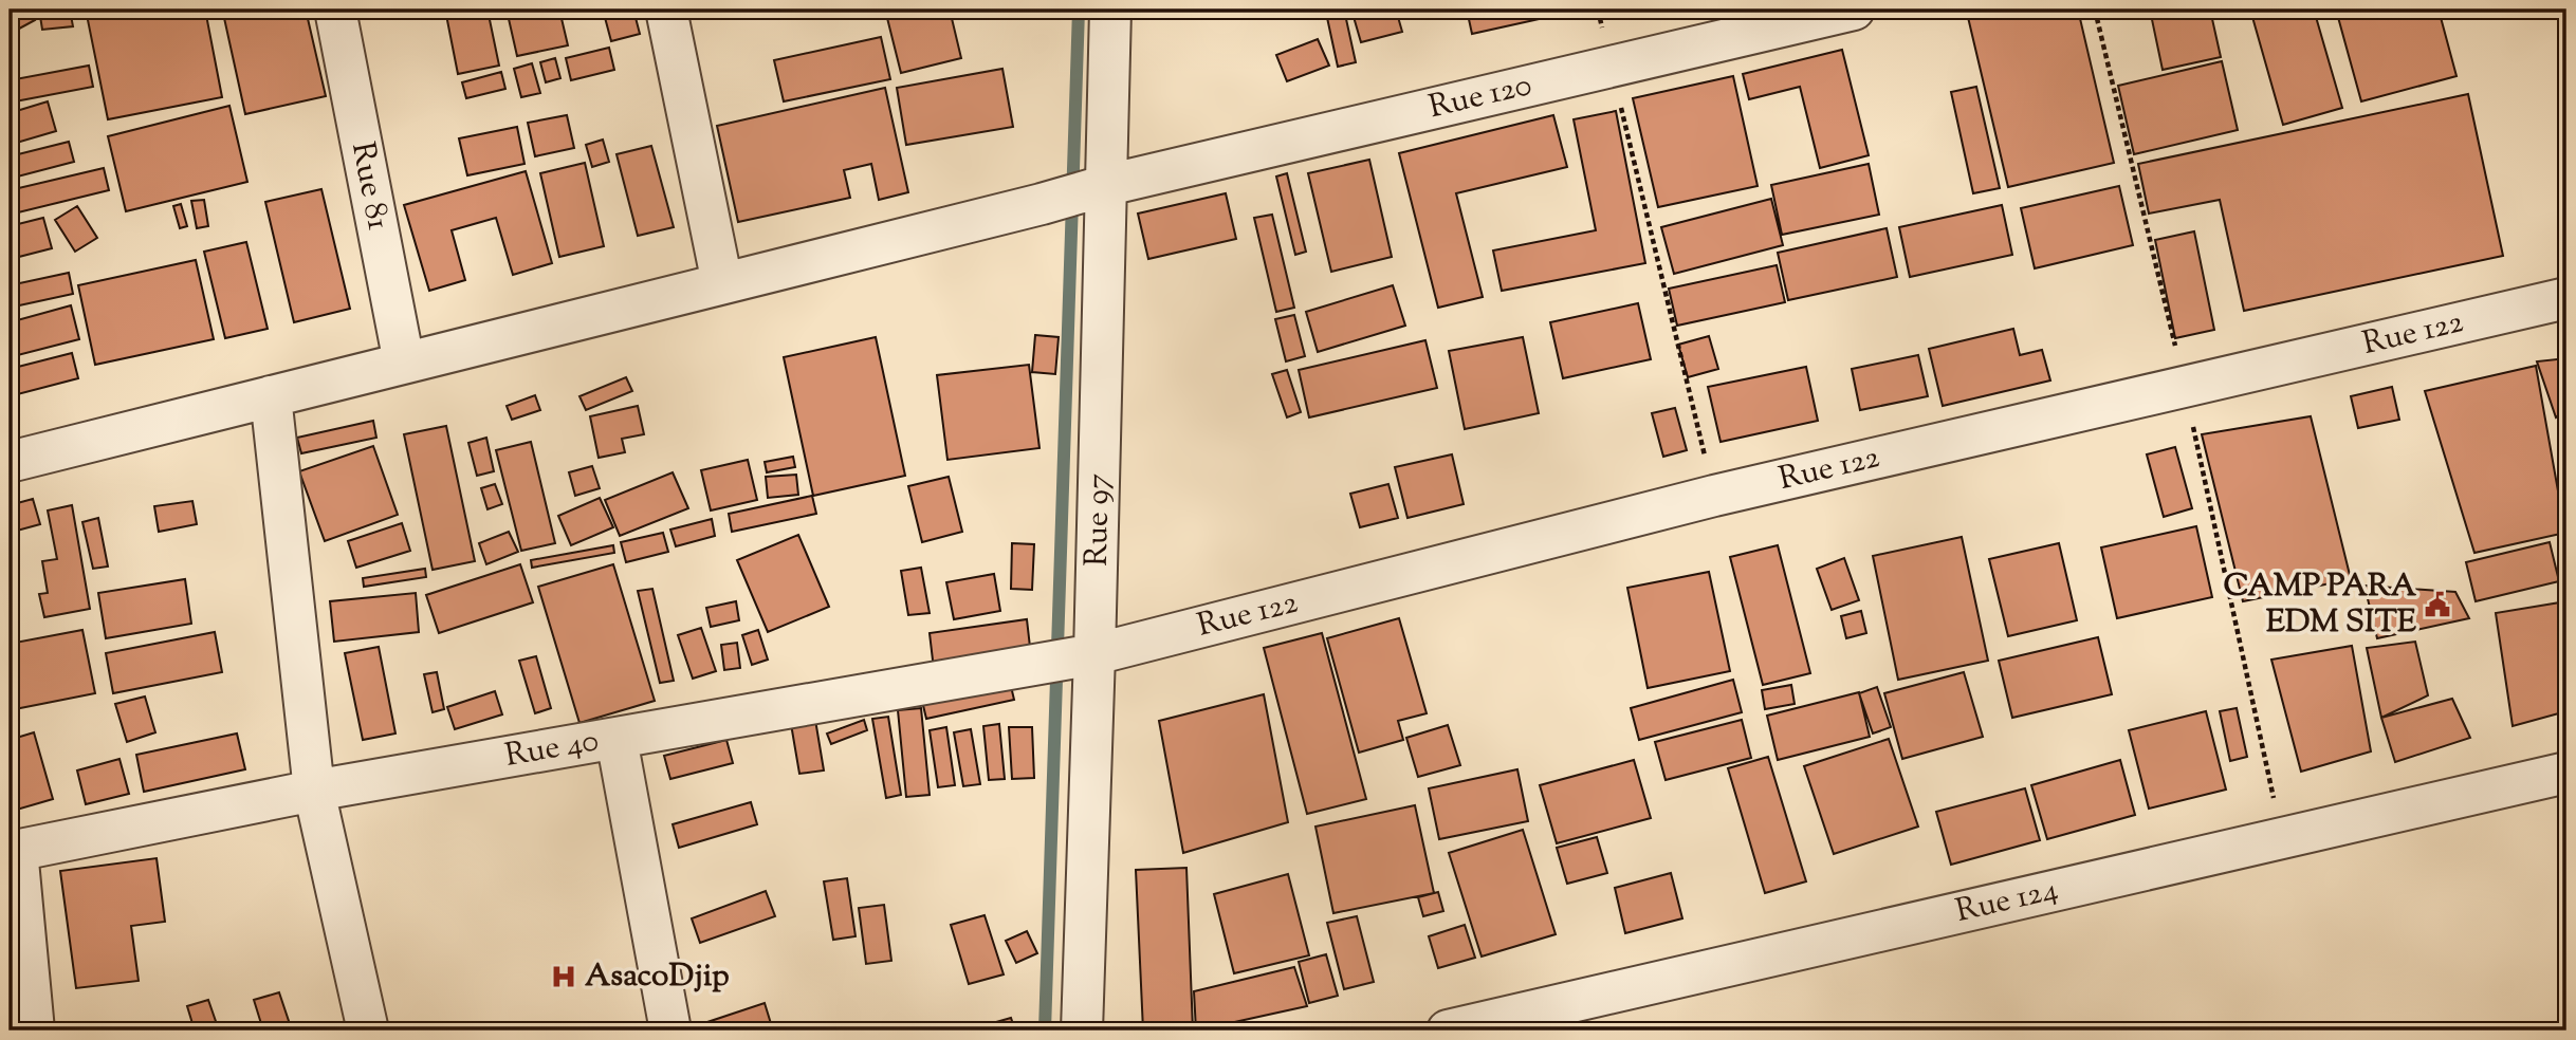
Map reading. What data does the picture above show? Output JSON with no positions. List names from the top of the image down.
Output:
{
  "streets": {
    "street": [
      "Rue 120",
      "Rue 81",
      "Rue 122",
      "Rue 97",
      "Rue 40",
      "Rue 124"
    ]
  },
  "crossings": [
    ["Rue 120", "Rue 81"],
    ["Rue 120", "Rue 97"],
    ["Rue 122", "Rue 97"],
    ["Rue 122", "Rue 40"],
    ["Rue 97", "Rue 40"]
  ],
  "places": {
    "public building": ["CAMP PARA EDM SITE"],
    "hospital": ["AsacoDjip"]
  }
}
